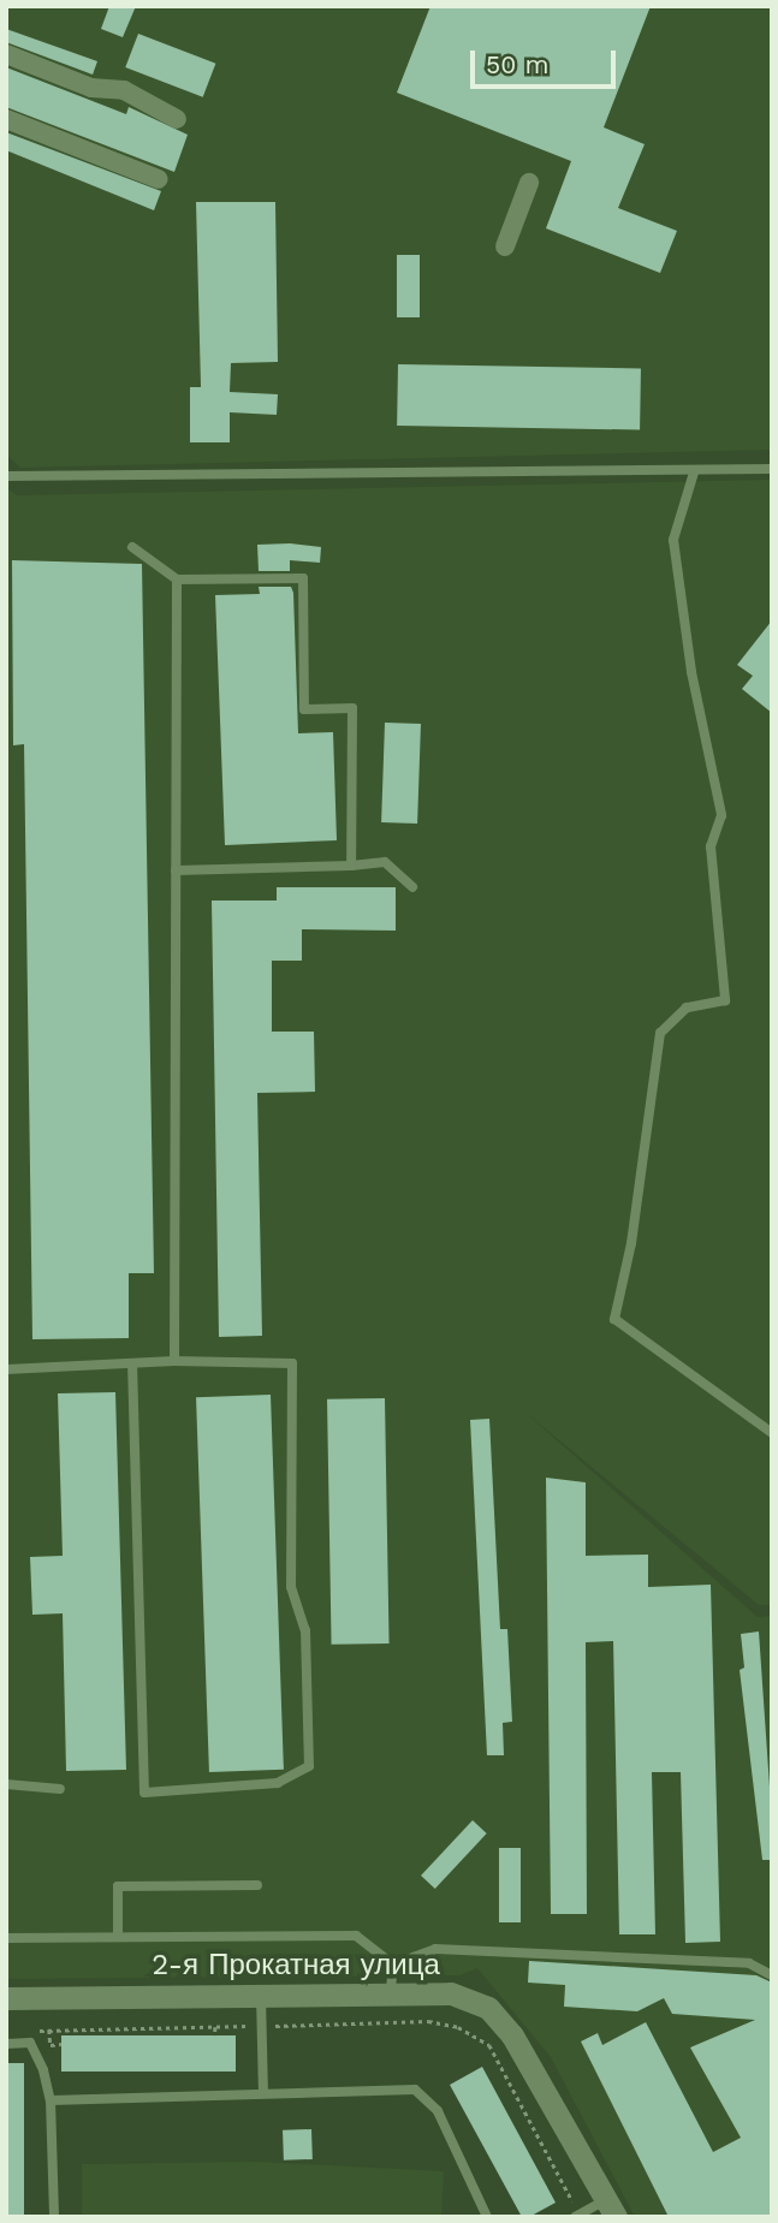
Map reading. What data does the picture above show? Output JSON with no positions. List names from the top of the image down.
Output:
{
  "streets": {
    "street": ["2-я Прокатная улица"]
  },
  "scale_bar": "50 m"
}
